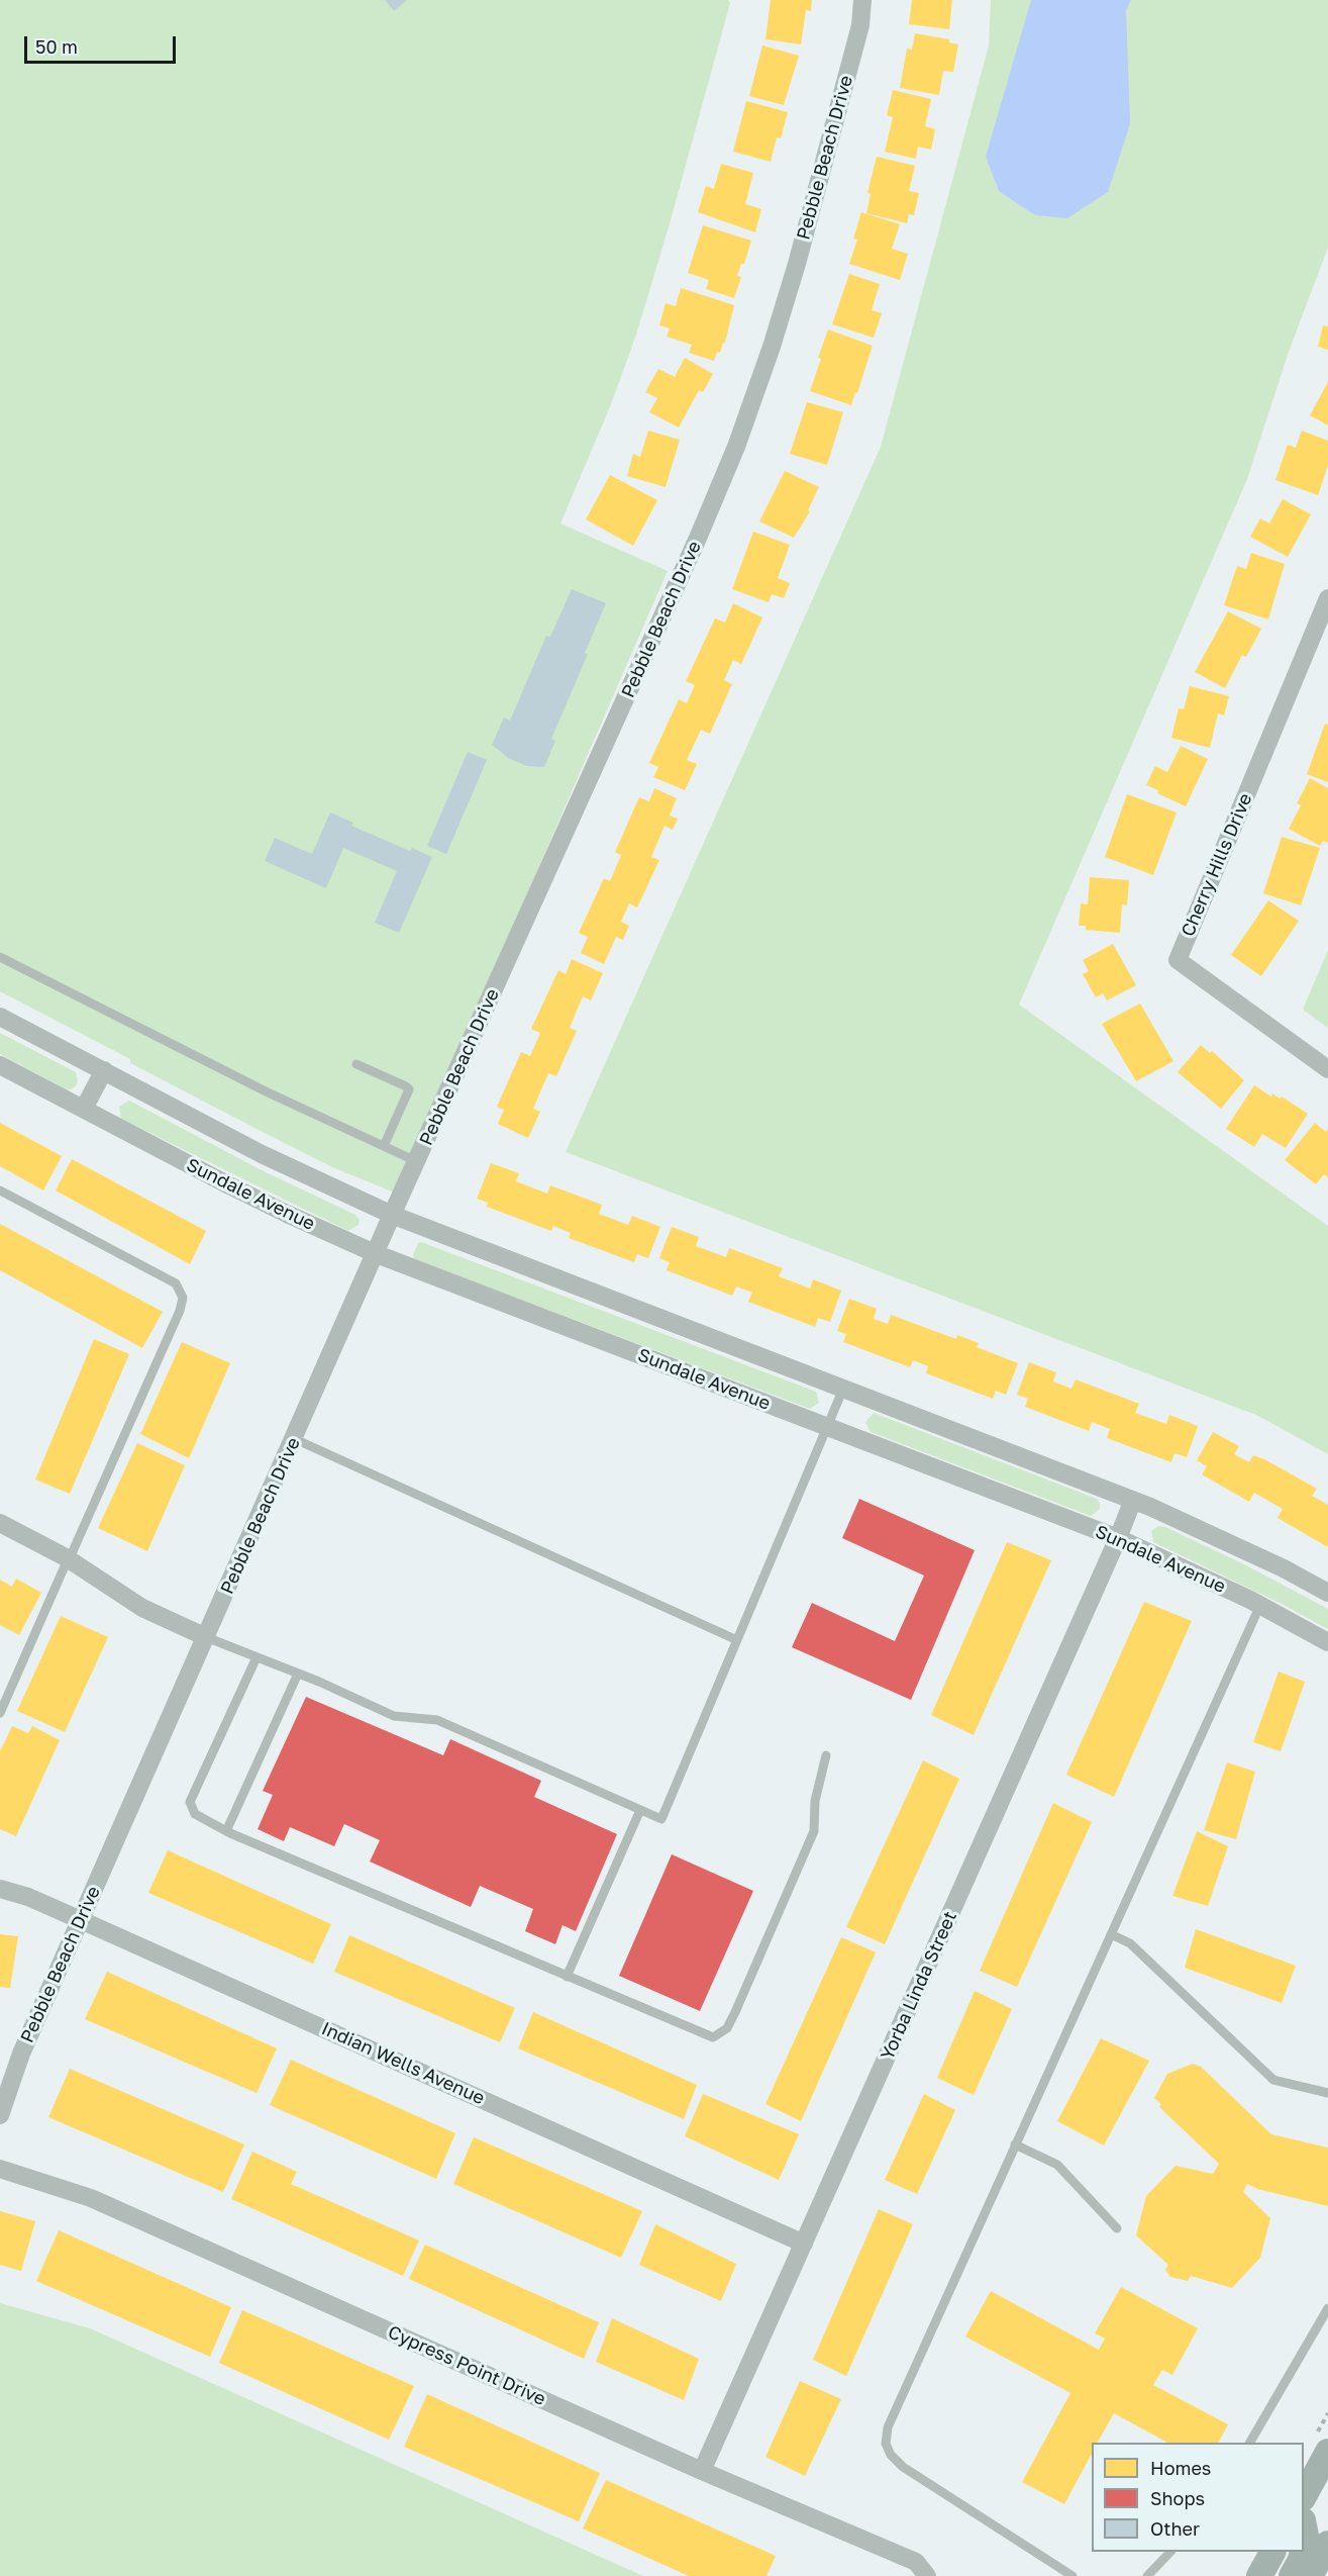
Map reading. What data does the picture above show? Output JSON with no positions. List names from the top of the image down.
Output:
{
  "streets": {
    "street": [
      "Pebble Beach Drive",
      "Cherry Hills Drive",
      "Sundale Avenue",
      "Yorba Linda Street",
      "Indian Wells Avenue",
      "Cypress Point Drive"
    ]
  },
  "crossings": [
    ["Pebble Beach Drive", "Sundale Avenue"],
    ["Pebble Beach Drive", "Indian Wells Avenue"],
    ["Sundale Avenue", "Yorba Linda Street"],
    ["Yorba Linda Street", "Indian Wells Avenue"],
    ["Yorba Linda Street", "Cypress Point Drive"]
  ],
  "legend": ["Homes", "Shops", "Other"],
  "scale_bar": "50 m"
}
